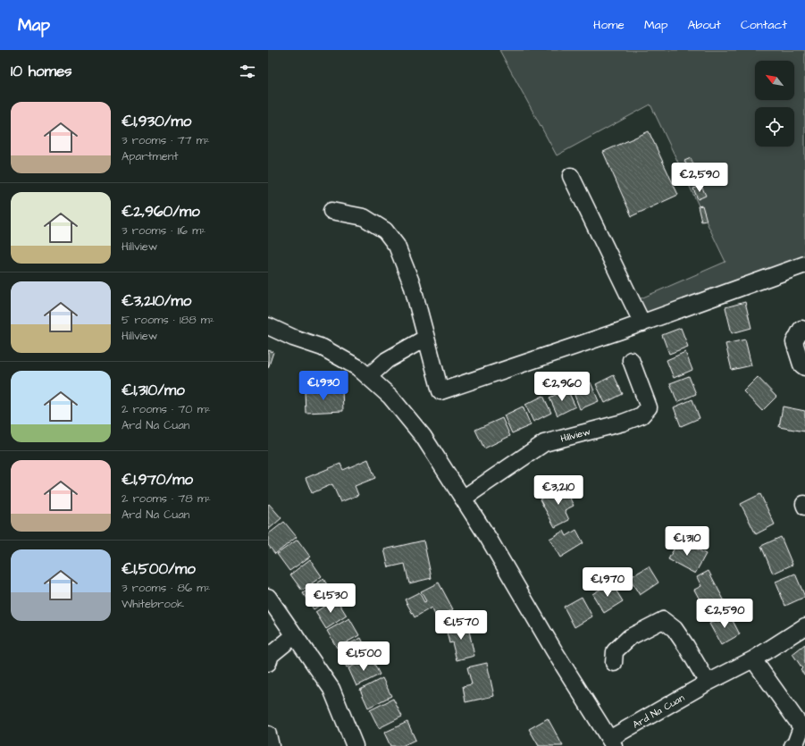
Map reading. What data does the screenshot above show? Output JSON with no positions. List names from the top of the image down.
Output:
{
  "streets": {
    "street": ["Hillview", "Ard Na Cuan"]
  },
  "north": "top left",
  "page": {
    "header": "Map",
    "nav": [
      "Home",
      "Map",
      "About",
      "Contact"
    ],
    "heading": "10 homes",
    "list": [
      {
        "name": "€1,930/mo",
        "note": "3 rooms · 77 m² · Apartment"
      },
      {
        "name": "€2,960/mo",
        "note": "3 rooms · 116 m² · Hillview"
      },
      {
        "name": "€3,210/mo",
        "note": "5 rooms · 188 m² · Hillview"
      },
      {
        "name": "€1,310/mo",
        "note": "2 rooms · 70 m² · Ard Na Cuan"
      },
      {
        "name": "€1,970/mo",
        "note": "2 rooms · 78 m² · Ard Na Cuan"
      },
      {
        "name": "€1,500/mo",
        "note": "3 rooms · 86 m² · Whitebrook"
      }
    ],
    "price": [
      "€2,590",
      "€1,930",
      "€2,960",
      "€3,210",
      "€1,310",
      "€1,970",
      "€1,530",
      "€2,590",
      "€1,570",
      "€1,500"
    ]
  }
}
